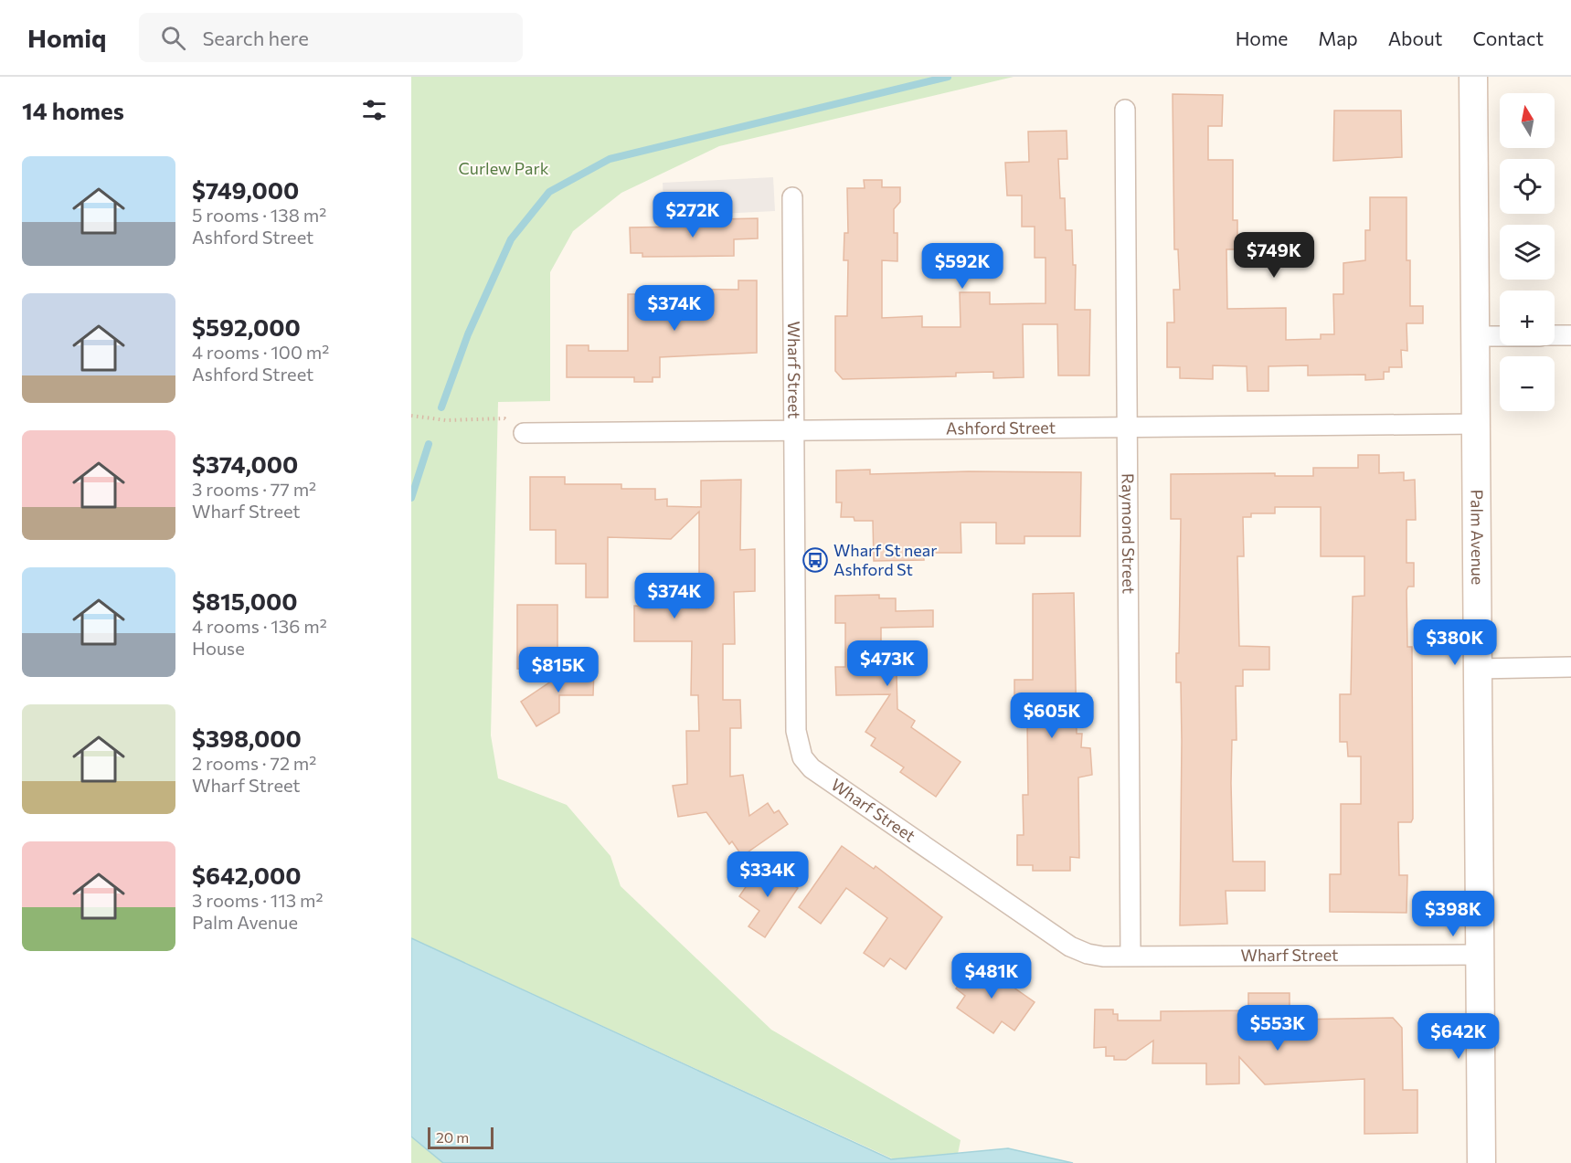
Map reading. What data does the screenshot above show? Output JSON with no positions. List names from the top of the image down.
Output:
{
  "streets": {
    "street": [
      "Wharf Street",
      "Ashford Street",
      "Raymond Street",
      "Palm Avenue"
    ]
  },
  "crossings": [
    ["Wharf Street", "Ashford Street"],
    ["Wharf Street", "Raymond Street"],
    ["Wharf Street", "Palm Avenue"],
    ["Ashford Street", "Raymond Street"],
    ["Ashford Street", "Palm Avenue"]
  ],
  "parks": ["Curlew Park"],
  "places": {
    "bus stop": ["Wharf St near Ashford St"]
  },
  "scale_bar": "20 m",
  "north": "top",
  "page": {
    "header": "Homiq",
    "search": "Search here",
    "nav": [
      "Home",
      "Map",
      "About",
      "Contact"
    ],
    "heading": "14 homes",
    "map_buttons": ["+", "−"],
    "list": [
      {
        "name": "$749,000",
        "note": "5 rooms · 138 m² · Ashford Street"
      },
      {
        "name": "$592,000",
        "note": "4 rooms · 100 m² · Ashford Street"
      },
      {
        "name": "$374,000",
        "note": "3 rooms · 77 m² · Wharf Street"
      },
      {
        "name": "$815,000",
        "note": "4 rooms · 136 m² · House"
      },
      {
        "name": "$398,000",
        "note": "2 rooms · 72 m² · Wharf Street"
      },
      {
        "name": "$642,000",
        "note": "3 rooms · 113 m² · Palm Avenue"
      }
    ],
    "price": [
      "$272K",
      "$749K",
      "$592K",
      "$374K",
      "$374K",
      "$380K",
      "$473K",
      "$815K",
      "$605K",
      "$334K",
      "$398K",
      "$481K",
      "$553K",
      "$642K"
    ],
    "scale": "20 m"
  }
}
